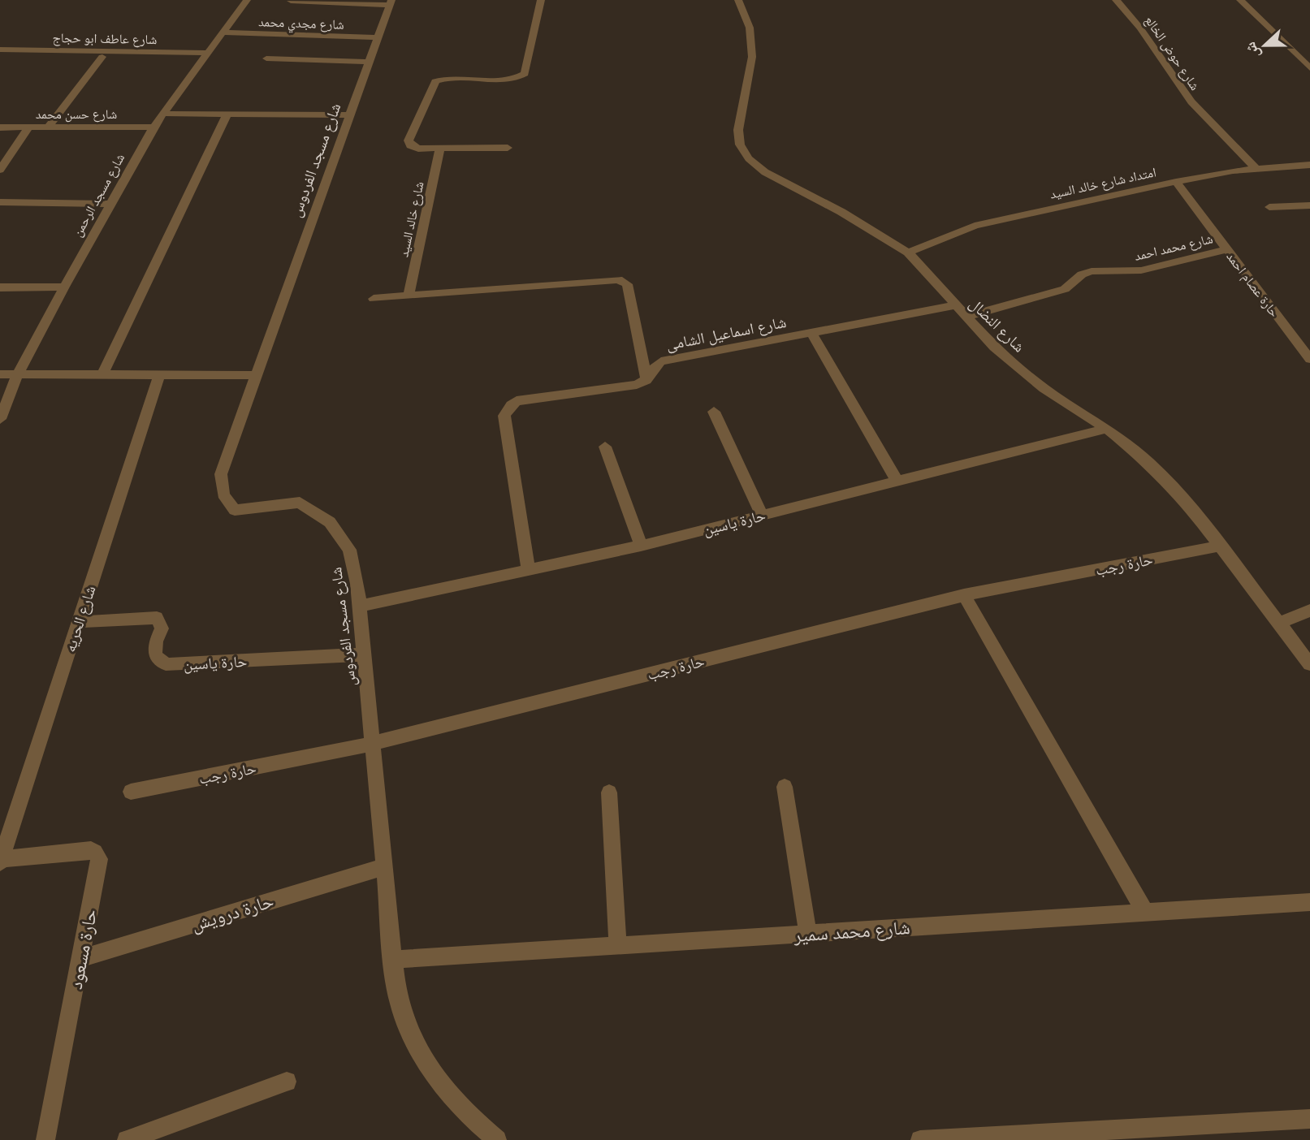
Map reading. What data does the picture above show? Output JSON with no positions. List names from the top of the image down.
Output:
{
  "streets": {
    "street": [
      "شارع مجدي محمد",
      "شارع عاطف ابو حجاج",
      "شارع حوض الخالع",
      "شارع حسن محمد",
      "شارع مسجد الفردوس",
      "امتداد شارع خالد السيد",
      "شارع مسجد الرحمن",
      "شارع خالد السيد",
      "شارع محمد احمد",
      "حارة عصام احمد",
      "شارع النضال",
      "شارع اسماعيل الشامى",
      "حارة ياسين",
      "حارة رجب",
      "شارع الحريه",
      "حارة درويش",
      "شارع محمد سمير",
      "حارة مسعود"
    ]
  },
  "crossings": [
    ["شارع مجدي محمد", "شارع مسجد الفردوس"],
    ["شارع مجدي محمد", "شارع مسجد الرحمن"],
    ["شارع عاطف ابو حجاج", "شارع مسجد الرحمن"],
    ["شارع حوض الخالع", "امتداد شارع خالد السيد"],
    ["شارع حسن محمد", "شارع مسجد الرحمن"],
    ["شارع مسجد الفردوس", "حارة ياسين"],
    ["شارع مسجد الفردوس", "حارة رجب"],
    ["شارع مسجد الفردوس", "حارة درويش"],
    ["شارع مسجد الفردوس", "شارع محمد سمير"],
    ["امتداد شارع خالد السيد", "حارة عصام احمد"],
    ["امتداد شارع خالد السيد", "شارع النضال"],
    ["شارع محمد احمد", "حارة عصام احمد"],
    ["شارع محمد احمد", "شارع النضال"],
    ["شارع النضال", "شارع اسماعيل الشامى"],
    ["شارع النضال", "حارة ياسين"],
    ["شارع النضال", "حارة رجب"],
    ["حارة ياسين", "شارع الحريه"],
    ["شارع الحريه", "حارة مسعود"],
    ["حارة درويش", "حارة مسعود"]
  ],
  "north": "left"
}
